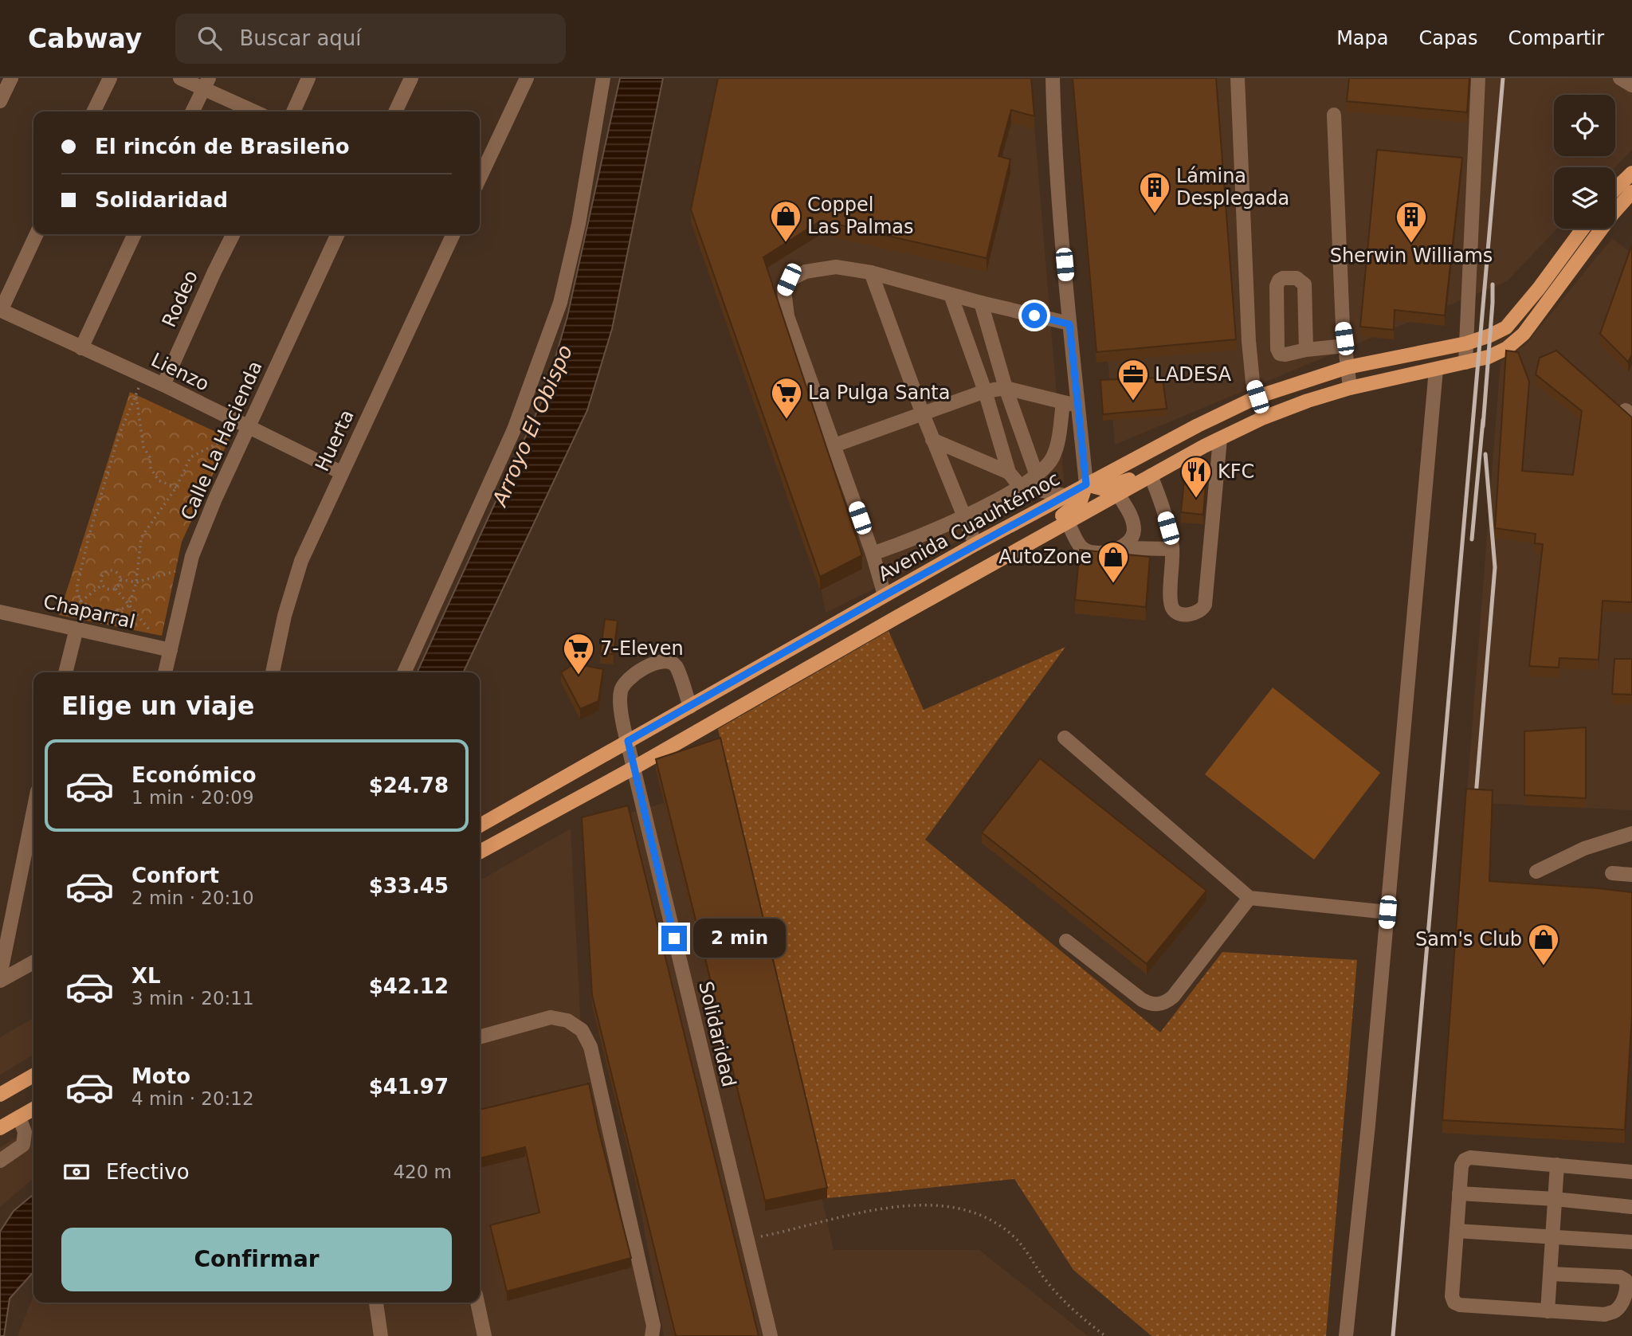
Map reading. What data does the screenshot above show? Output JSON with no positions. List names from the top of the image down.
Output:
{
  "streets": {
    "main road": ["Avenida Cuauhtémoc"],
    "street": [
      "Rodeo",
      "Lienzo",
      "Calle La Hacienda",
      "Huerta",
      "Chaparral",
      "Solidaridad"
    ]
  },
  "crossings": [
    ["Rodeo", "Lienzo"],
    ["Lienzo", "Calle La Hacienda"],
    ["Lienzo", "Huerta"],
    ["Calle La Hacienda", "Chaparral"],
    ["Avenida Cuauhtémoc", "Solidaridad"]
  ],
  "water": ["Arroyo El Obispo"],
  "places": {
    "building": ["Lámina Desplegada", "Sherwin Williams"],
    "shop": ["Coppel Las Palmas", "AutoZone", "Sam's Club"],
    "office": ["LADESA"],
    "supermarket": ["La Pulga Santa", "7-Eleven"],
    "restaurant": ["KFC"]
  },
  "page": {
    "header": "Cabway",
    "search": "Buscar aquí",
    "nav": ["Mapa", "Capas", "Compartir"],
    "banner": ["El rincón de Brasileño", "Solidaridad"],
    "heading": "Elige un viaje",
    "list": [
      {
        "name": "Económico",
        "note": "1 min · 20:09",
        "value": "$24.78"
      },
      {
        "name": "Confort",
        "note": "2 min · 20:10",
        "value": "$33.45"
      },
      {
        "name": "XL",
        "note": "3 min · 20:11",
        "value": "$42.12"
      },
      {
        "name": "Moto",
        "note": "4 min · 20:12",
        "value": "$41.97"
      }
    ],
    "bubble": "2 min",
    "pay": ["Efectivo", "420 m"],
    "buttons": "Confirmar"
  }
}
